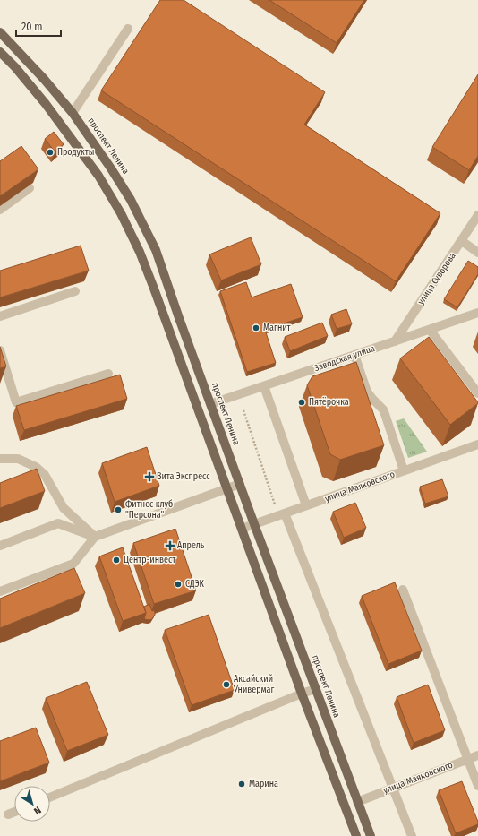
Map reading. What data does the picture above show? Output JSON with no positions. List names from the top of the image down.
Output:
{
  "streets": {
    "main road": ["проспект Ленина"],
    "street": ["улица Суворова", "Заводская улица", "улица Маяковского"]
  },
  "crossings": [
    ["проспект Ленина", "Заводская улица"],
    ["проспект Ленина", "улица Маяковского"],
    ["улица Суворова", "Заводская улица"]
  ],
  "places": {
    "other": [
      "Продукты",
      "Магнит",
      "Пятёрочка",
      "Фитнес клуб \"Персона\"",
      "Центр-инвест",
      "СДЭК",
      "Аксайский Универмаг",
      "Марина"
    ],
    "health": ["Вита Экспресс", "Апрель"]
  },
  "scale_bar": "20 m",
  "north": "bottom right"
}
